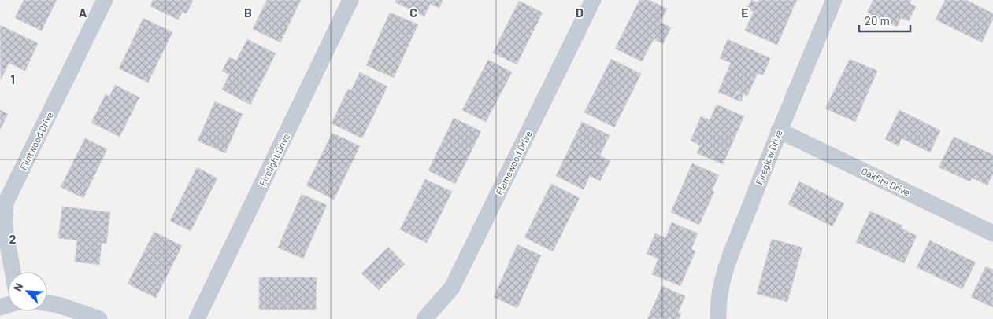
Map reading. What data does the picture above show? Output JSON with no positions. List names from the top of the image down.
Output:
{
  "streets": {
    "street": [
      "Flintwood Drive",
      "Fireglow Drive",
      "Firelight Drive",
      "Flamewood Drive",
      "Oakfire Drive"
    ]
  },
  "crossings": [
    ["Fireglow Drive", "Oakfire Drive"]
  ],
  "scale_bar": "20 m",
  "north": "top left",
  "grid": {
    "columns": [
      "A",
      "B",
      "C",
      "D",
      "E"
    ],
    "rows": ["1", "2"]
  }
}
